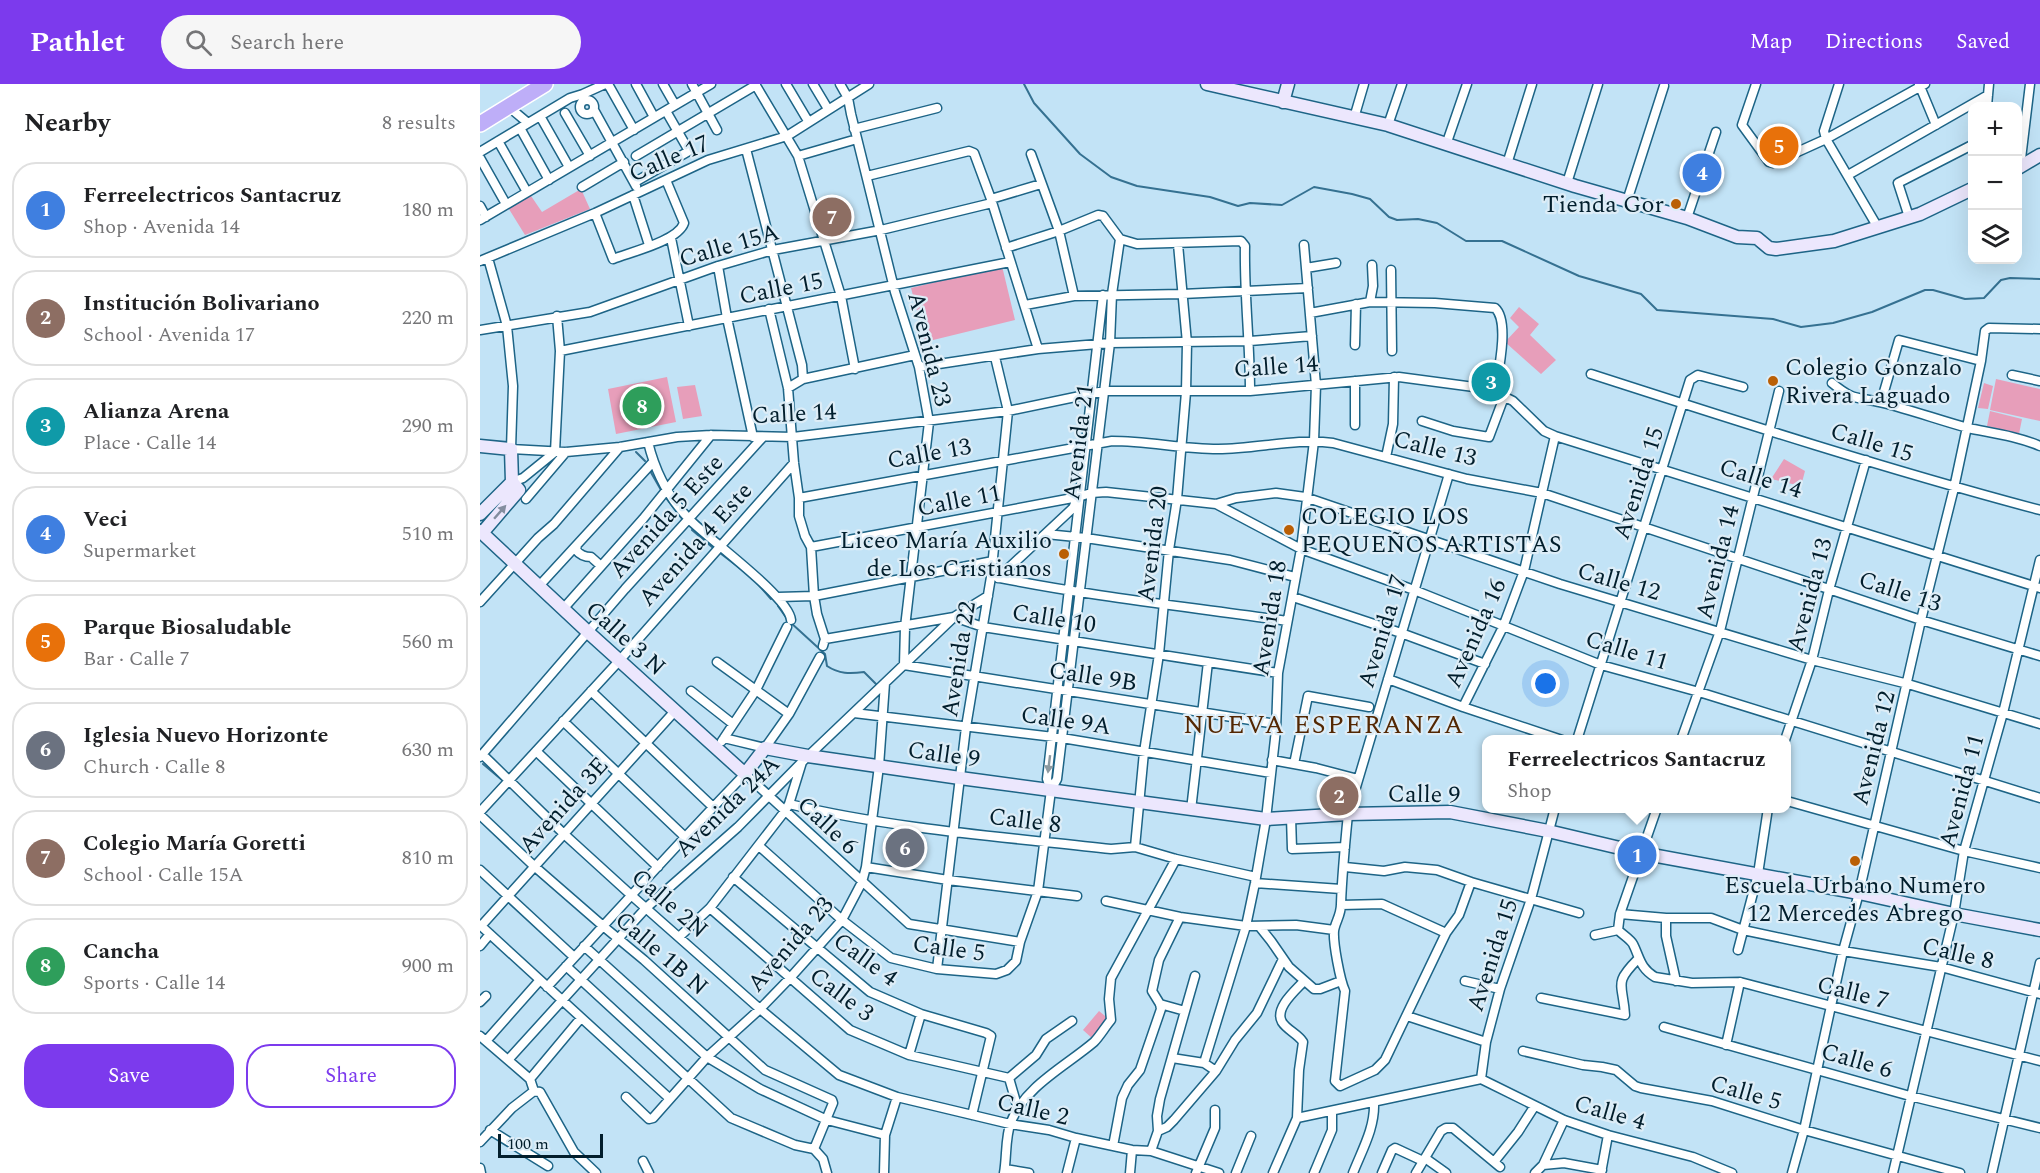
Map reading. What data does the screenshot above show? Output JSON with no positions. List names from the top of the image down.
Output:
{
  "streets": {
    "street": [
      "Calle 17",
      "Calle 15A",
      "Calle 15",
      "Avenida 23",
      "Calle 14",
      "Avenida 21",
      "Calle 13",
      "Avenida 15",
      "Calle 11",
      "Avenida 5 Este",
      "Avenida 4 Este",
      "Avenida 20",
      "Avenida 14",
      "Calle 12",
      "Avenida 13",
      "Calle 10",
      "Avenida 18",
      "Avenida 17",
      "Avenida 16",
      "Calle 3 N",
      "Avenida 22",
      "Calle 9B",
      "Calle 9A",
      "Avenida 12",
      "Calle 9",
      "Avenida 11",
      "Avenida 3E",
      "Avenida 24A",
      "Calle 8",
      "Calle 6",
      "Calle 2N",
      "Calle 5",
      "Calle 1B N",
      "Calle 4",
      "Calle 7",
      "Calle 3",
      "Calle 2"
    ]
  },
  "crossings": [
    ["Calle 17", "Avenida 23"],
    ["Calle 15A", "Avenida 23"],
    ["Calle 15", "Avenida 23"],
    ["Calle 15", "Avenida 15"],
    ["Calle 15", "Avenida 14"],
    ["Calle 15", "Avenida 13"],
    ["Calle 15", "Avenida 12"],
    ["Avenida 23", "Calle 14"],
    ["Avenida 23", "Calle 13"],
    ["Avenida 23", "Calle 11"],
    ["Avenida 23", "Calle 10"],
    ["Avenida 23", "Calle 9B"],
    ["Avenida 23", "Calle 9A"],
    ["Avenida 23", "Calle 9"],
    ["Avenida 23", "Avenida 24A"],
    ["Avenida 23", "Calle 8"],
    ["Avenida 23", "Calle 6"],
    ["Avenida 23", "Calle 2N"],
    ["Avenida 23", "Calle 5"],
    ["Avenida 23", "Calle 1B N"],
    ["Avenida 23", "Calle 4"],
    ["Avenida 23", "Calle 3"],
    ["Calle 14", "Avenida 21"],
    ["Calle 14", "Avenida 15"],
    ["Calle 14", "Avenida 5 Este"],
    ["Calle 14", "Avenida 20"],
    ["Calle 14", "Avenida 14"],
    ["Calle 14", "Avenida 13"],
    ["Calle 14", "Avenida 18"],
    ["Calle 14", "Avenida 16"],
    ["Calle 14", "Avenida 22"],
    ["Calle 14", "Avenida 12"],
    ["Calle 14", "Avenida 11"],
    ["Avenida 21", "Calle 13"],
    ["Avenida 21", "Calle 11"],
    ["Avenida 21", "Calle 12"],
    ["Avenida 21", "Calle 10"],
    ["Avenida 21", "Calle 9B"],
    ["Avenida 21", "Calle 9A"],
    ["Avenida 21", "Calle 9"],
    ["Avenida 21", "Calle 8"],
    ["Avenida 21", "Calle 6"],
    ["Avenida 21", "Calle 5"],
    ["Calle 13", "Avenida 15"],
    ["Calle 13", "Avenida 20"],
    ["Calle 13", "Avenida 14"],
    ["Calle 13", "Avenida 13"],
    ["Calle 13", "Avenida 18"],
    ["Calle 13", "Avenida 17"],
    ["Calle 13", "Avenida 16"],
    ["Calle 13", "Avenida 22"],
    ["Calle 13", "Avenida 12"],
    ["Calle 13", "Avenida 11"],
    ["Avenida 15", "Calle 11"],
    ["Avenida 15", "Calle 12"],
    ["Avenida 15", "Calle 9"],
    ["Avenida 15", "Calle 4"],
    ["Calle 11", "Avenida 14"],
    ["Calle 11", "Calle 12"],
    ["Calle 11", "Avenida 13"],
    ["Calle 11", "Avenida 18"],
    ["Calle 11", "Avenida 17"],
    ["Calle 11", "Avenida 16"],
    ["Calle 11", "Avenida 22"],
    ["Calle 11", "Avenida 12"],
    ["Calle 11", "Avenida 11"],
    ["Avenida 5 Este", "Calle 3 N"],
    ["Avenida 5 Este", "Calle 2N"],
    ["Avenida 4 Este", "Calle 3 N"],
    ["Avenida 4 Este", "Calle 2N"],
    ["Avenida 4 Este", "Calle 1B N"],
    ["Avenida 20", "Calle 12"],
    ["Avenida 20", "Calle 10"],
    ["Avenida 20", "Calle 9B"],
    ["Avenida 20", "Calle 9A"],
    ["Avenida 20", "Calle 9"],
    ["Avenida 20", "Calle 8"],
    ["Avenida 14", "Calle 12"],
    ["Calle 12", "Avenida 13"],
    ["Calle 12", "Avenida 18"],
    ["Calle 12", "Avenida 17"],
    ["Calle 12", "Avenida 16"],
    ["Calle 12", "Avenida 12"],
    ["Calle 12", "Avenida 11"],
    ["Calle 10", "Avenida 18"],
    ["Calle 10", "Avenida 22"],
    ["Calle 10", "Avenida 24A"],
    ["Avenida 18", "Calle 9B"],
    ["Avenida 18", "Calle 9A"],
    ["Avenida 18", "Calle 9"],
    ["Avenida 18", "Calle 8"],
    ["Avenida 17", "Calle 9"],
    ["Avenida 17", "Calle 8"],
    ["Calle 3 N", "Calle 9"],
    ["Calle 3 N", "Avenida 3E"],
    ["Calle 3 N", "Calle 6"],
    ["Avenida 22", "Calle 9B"],
    ["Avenida 22", "Calle 9A"],
    ["Avenida 22", "Calle 9"],
    ["Avenida 22", "Avenida 24A"],
    ["Avenida 22", "Calle 8"],
    ["Avenida 22", "Calle 6"],
    ["Avenida 22", "Calle 5"],
    ["Calle 9B", "Avenida 24A"],
    ["Calle 9A", "Avenida 24A"],
    ["Avenida 12", "Calle 9"],
    ["Avenida 12", "Calle 8"],
    ["Avenida 12", "Calle 6"],
    ["Avenida 12", "Calle 5"],
    ["Avenida 12", "Calle 7"],
    ["Calle 9", "Avenida 11"],
    ["Calle 9", "Avenida 24A"],
    ["Avenida 11", "Calle 8"],
    ["Avenida 11", "Calle 6"],
    ["Avenida 11", "Calle 5"],
    ["Avenida 11", "Calle 7"],
    ["Avenida 3E", "Calle 2N"],
    ["Avenida 3E", "Calle 1B N"],
    ["Avenida 24A", "Calle 6"],
    ["Avenida 24A", "Calle 2N"],
    ["Avenida 24A", "Calle 1B N"],
    ["Calle 8", "Calle 6"],
    ["Calle 2N", "Calle 2"],
    ["Calle 4", "Calle 3"]
  ],
  "districts": ["NUEVA ESPERANZA"],
  "places": [
    "Tienda Gor",
    "Colegio Gonzalo Rivera Laguado",
    "COLEGIO LOS PEQUEÑOS ARTISTAS",
    "Liceo María Auxilio de Los Cristianos",
    "Escuela Urbano Numero 12 Mercedes Abrego"
  ],
  "scale_bar": "100 m",
  "page": {
    "header": "Pathlet",
    "search": "Search here",
    "nav": ["Map", "Directions", "Saved"],
    "heading": ["Nearby", "8 results"],
    "map_buttons": ["+", "−"],
    "pins": [
      "5",
      "4",
      "7",
      "3",
      "8",
      "2",
      "6",
      "1"
    ],
    "list": [
      {
        "mark": "1",
        "name": "Ferreelectricos Santacruz",
        "note": "Shop · Avenida 14",
        "value": "180 m"
      },
      {
        "mark": "2",
        "name": "Institución Bolivariano",
        "note": "School · Avenida 17",
        "value": "220 m"
      },
      {
        "mark": "3",
        "name": "Alianza Arena",
        "note": "Place · Calle 14",
        "value": "290 m"
      },
      {
        "mark": "4",
        "name": "Veci",
        "note": "Supermarket",
        "value": "510 m"
      },
      {
        "mark": "5",
        "name": "Parque Biosaludable",
        "note": "Bar · Calle 7",
        "value": "560 m"
      },
      {
        "mark": "6",
        "name": "Iglesia Nuevo Horizonte",
        "note": "Church · Calle 8",
        "value": "630 m"
      },
      {
        "mark": "7",
        "name": "Colegio María Goretti",
        "note": "School · Calle 15A",
        "value": "810 m"
      },
      {
        "mark": "8",
        "name": "Cancha",
        "note": "Sports · Calle 14",
        "value": "900 m"
      }
    ],
    "popup": ["Ferreelectricos Santacruz", "Shop"],
    "buttons": ["Save", "Share"],
    "scale": "100 m"
  }
}
